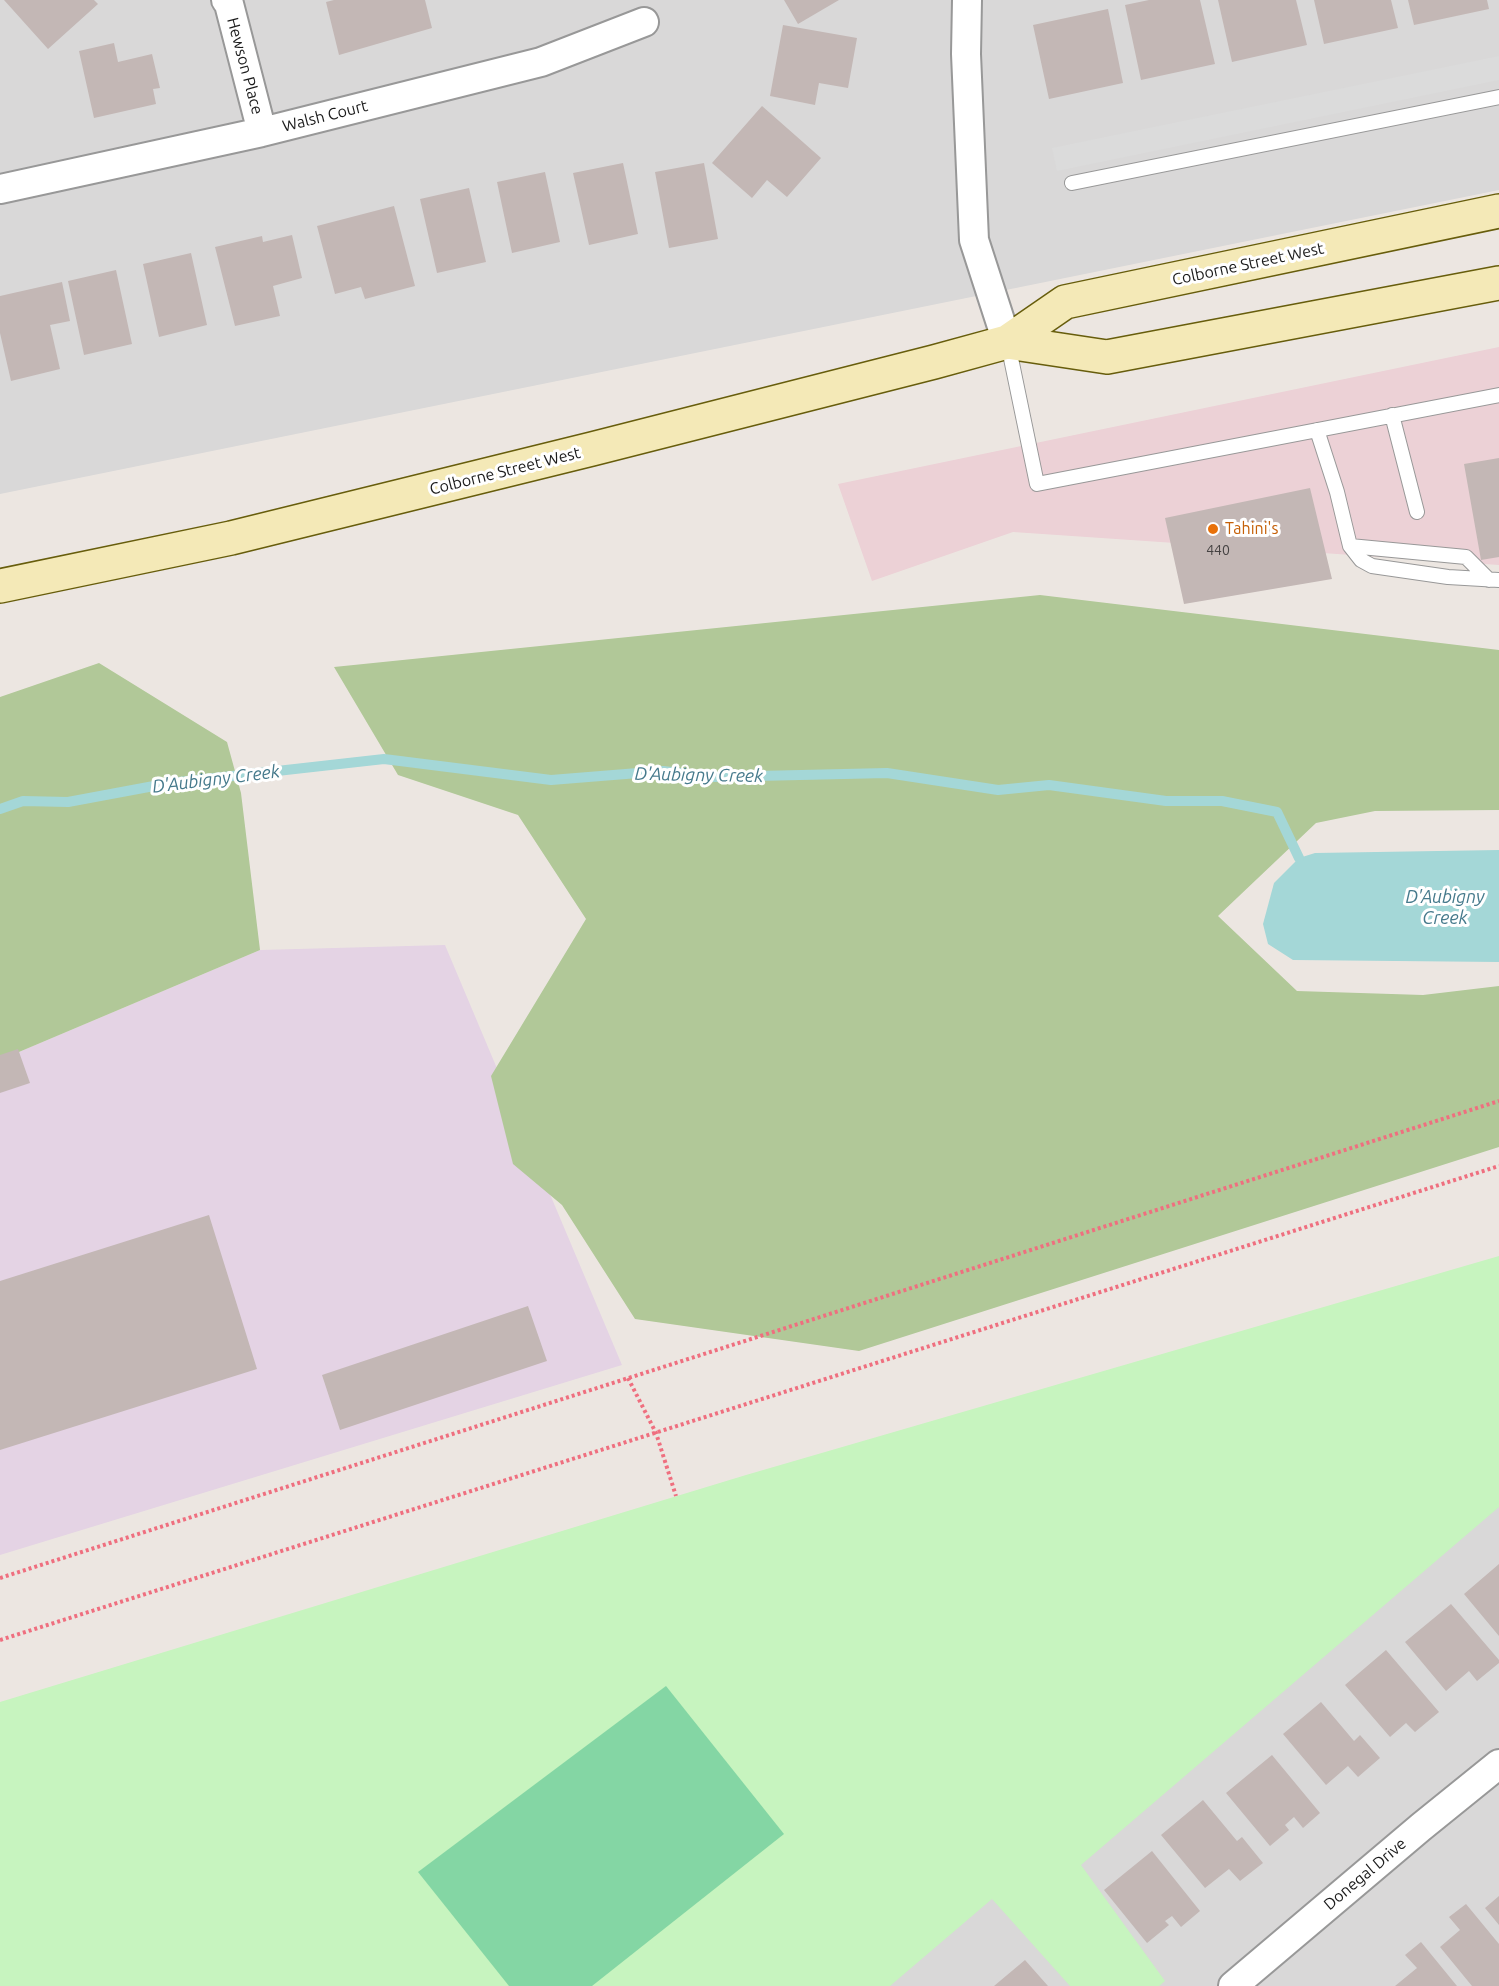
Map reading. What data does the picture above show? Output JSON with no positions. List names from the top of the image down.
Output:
{
  "streets": {
    "main road": ["Colborne Street West"],
    "street": ["Hewson Place", "Walsh Court", "Donegal Drive"]
  },
  "crossings": [
    ["Hewson Place", "Walsh Court"]
  ],
  "water": ["D'Aubigny Creek"],
  "places": ["Tahini's"],
  "house_numbers": ["440"]
}
